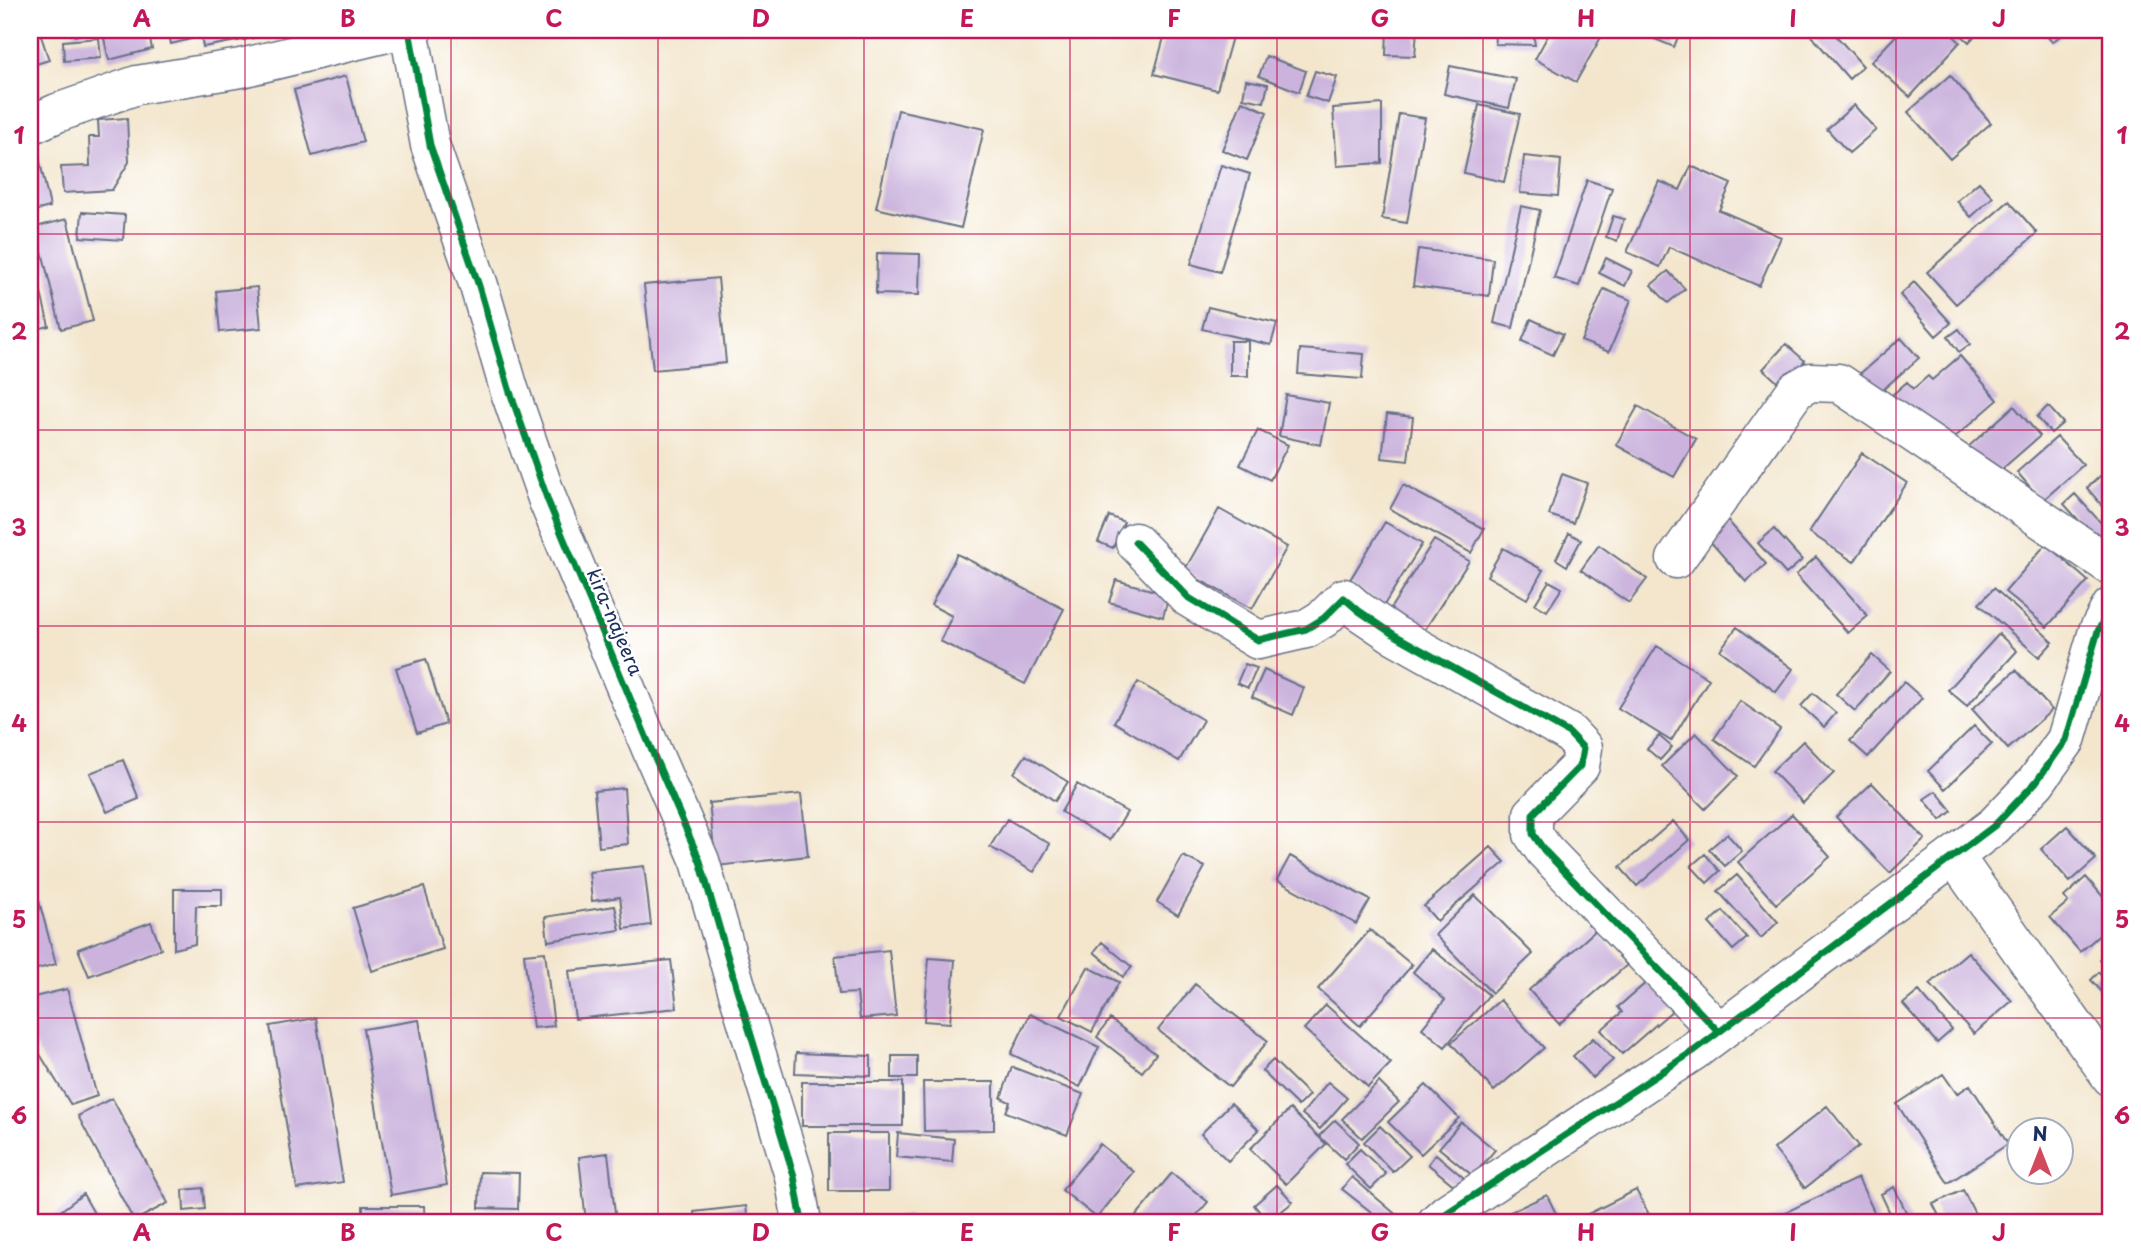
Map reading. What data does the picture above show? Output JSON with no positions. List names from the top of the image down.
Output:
{
  "streets": {
    "street": ["kira-najeera"]
  },
  "north": "top",
  "grid": {
    "columns": [
      "A",
      "B",
      "C",
      "D",
      "E",
      "F",
      "G",
      "H",
      "I",
      "J"
    ],
    "rows": [
      "1",
      "2",
      "3",
      "4",
      "5",
      "6"
    ]
  }
}
